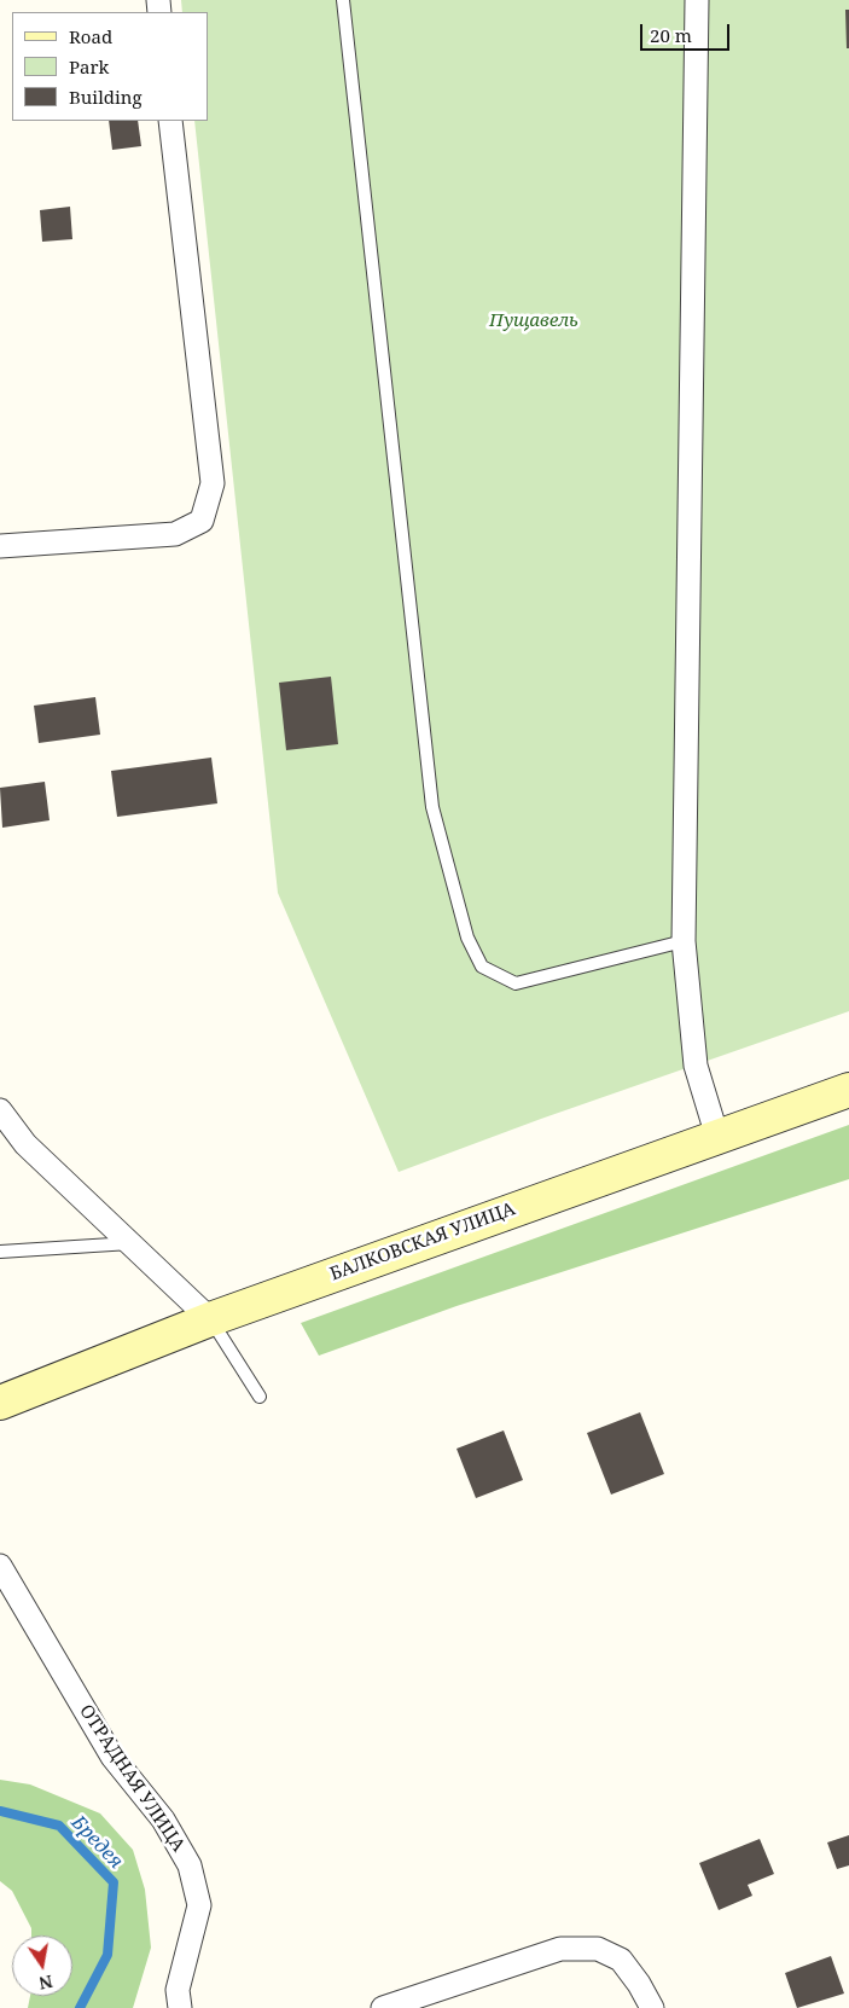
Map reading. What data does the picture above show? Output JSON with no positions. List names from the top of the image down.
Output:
{
  "streets": {
    "main road": ["БАЛКОВСКАЯ УЛИЦА"],
    "street": ["ОТРАДНАЯ УЛИЦА"]
  },
  "water": ["Бредея"],
  "parks": ["Пущавель"],
  "legend": ["Road", "Park", "Building"],
  "scale_bar": "20 m",
  "north": "bottom"
}
